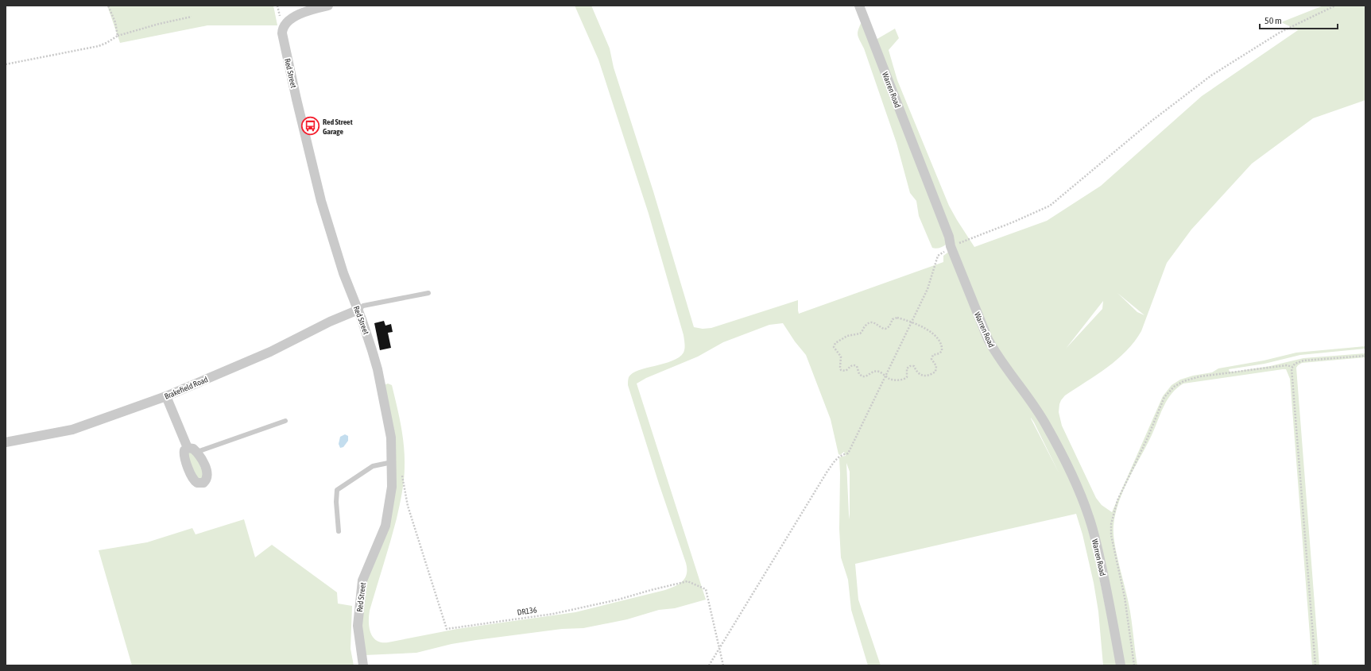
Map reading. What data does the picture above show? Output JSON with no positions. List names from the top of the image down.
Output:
{
  "streets": {
    "street": ["Red Street", "Warren Road", "Brakefield Road"],
    "path": ["DR136"]
  },
  "crossings": [
    ["Red Street", "Brakefield Road"],
    ["Red Street", "DR136"]
  ],
  "places": {
    "bus stop": ["Red Street Garage"]
  },
  "scale_bar": "50 m"
}
